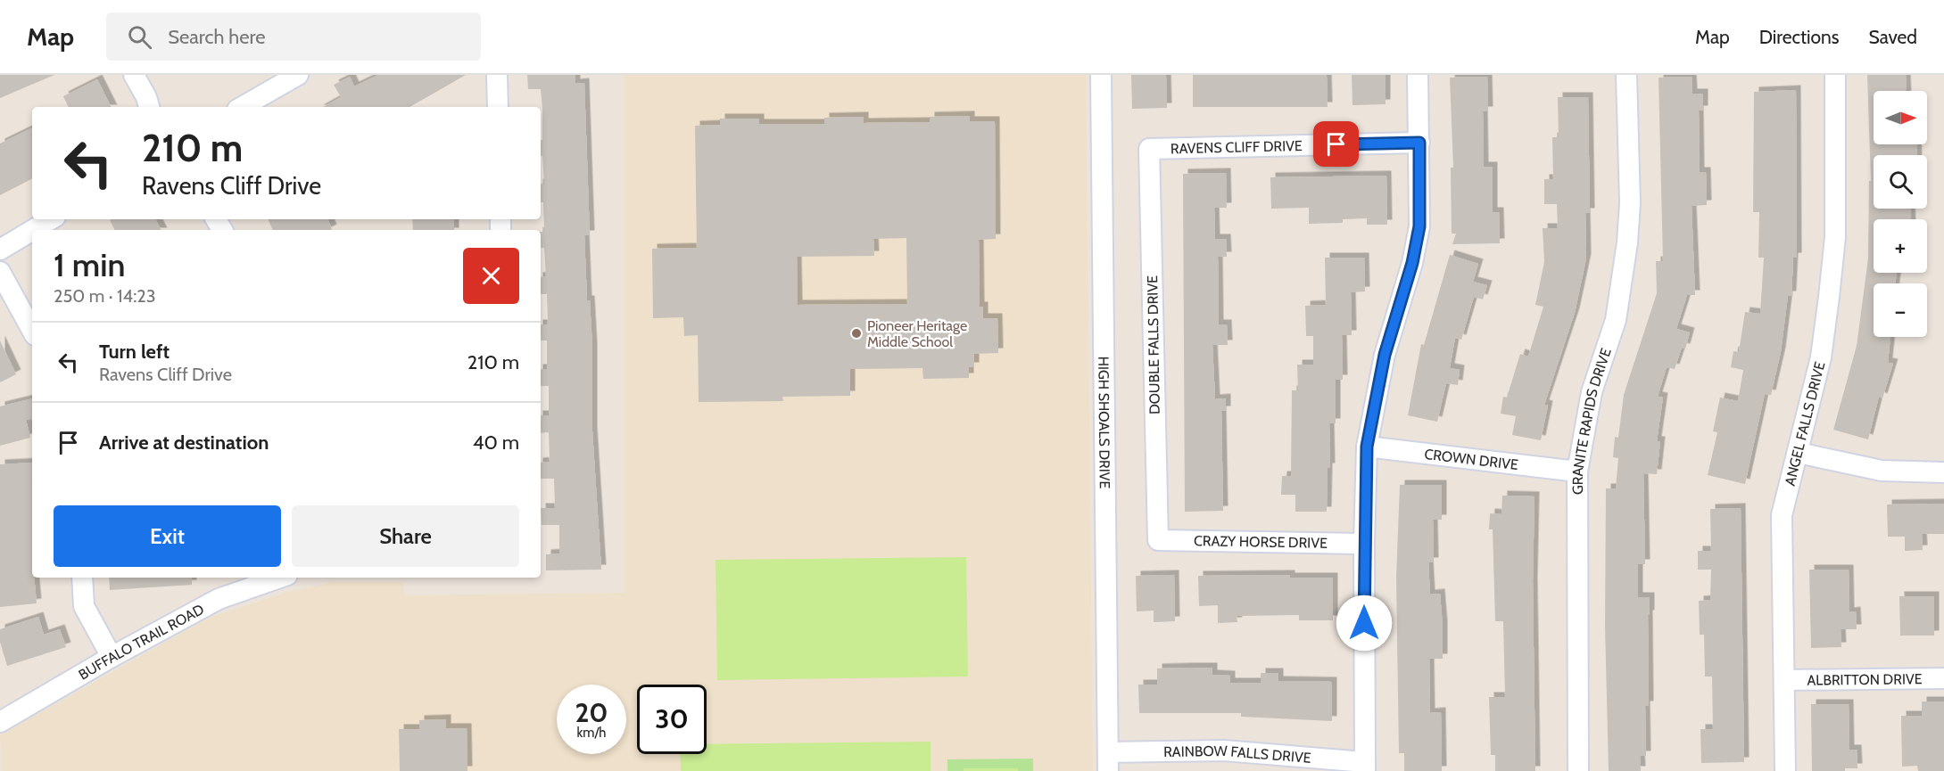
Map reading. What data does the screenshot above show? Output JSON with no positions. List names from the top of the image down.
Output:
{
  "streets": {
    "street": [
      "RAVENS CLIFF DRIVE",
      "DOUBLE FALLS DRIVE",
      "GRANITE RAPIDS DRIVE",
      "ANGEL FALLS DRIVE",
      "HIGH SHOALS DRIVE",
      "CROWN DRIVE",
      "CRAZY HORSE DRIVE",
      "BUFFALO TRAIL ROAD",
      "ALBRITTON DRIVE",
      "RAINBOW FALLS DRIVE"
    ]
  },
  "crossings": [
    ["RAVENS CLIFF DRIVE", "DOUBLE FALLS DRIVE"],
    ["DOUBLE FALLS DRIVE", "CRAZY HORSE DRIVE"],
    ["GRANITE RAPIDS DRIVE", "CROWN DRIVE"],
    ["ANGEL FALLS DRIVE", "ALBRITTON DRIVE"],
    ["HIGH SHOALS DRIVE", "RAINBOW FALLS DRIVE"]
  ],
  "places": ["Pioneer Heritage Middle School"],
  "north": "right",
  "page": {
    "header": "Map",
    "search": "Search here",
    "nav": ["Map", "Directions", "Saved"],
    "map_buttons": ["+", "−"],
    "turn": ["210 m", "Ravens Cliff Drive"],
    "heading": ["1 min", "250 m · 14:23"],
    "list": [
      {
        "name": "Turn left",
        "note": "Ravens Cliff Drive",
        "value": "210 m"
      },
      {
        "name": "Arrive at destination",
        "value": "40 m"
      }
    ],
    "buttons": ["Exit", "Share"],
    "speed": "20 km/h",
    "limit": "30"
  }
}
